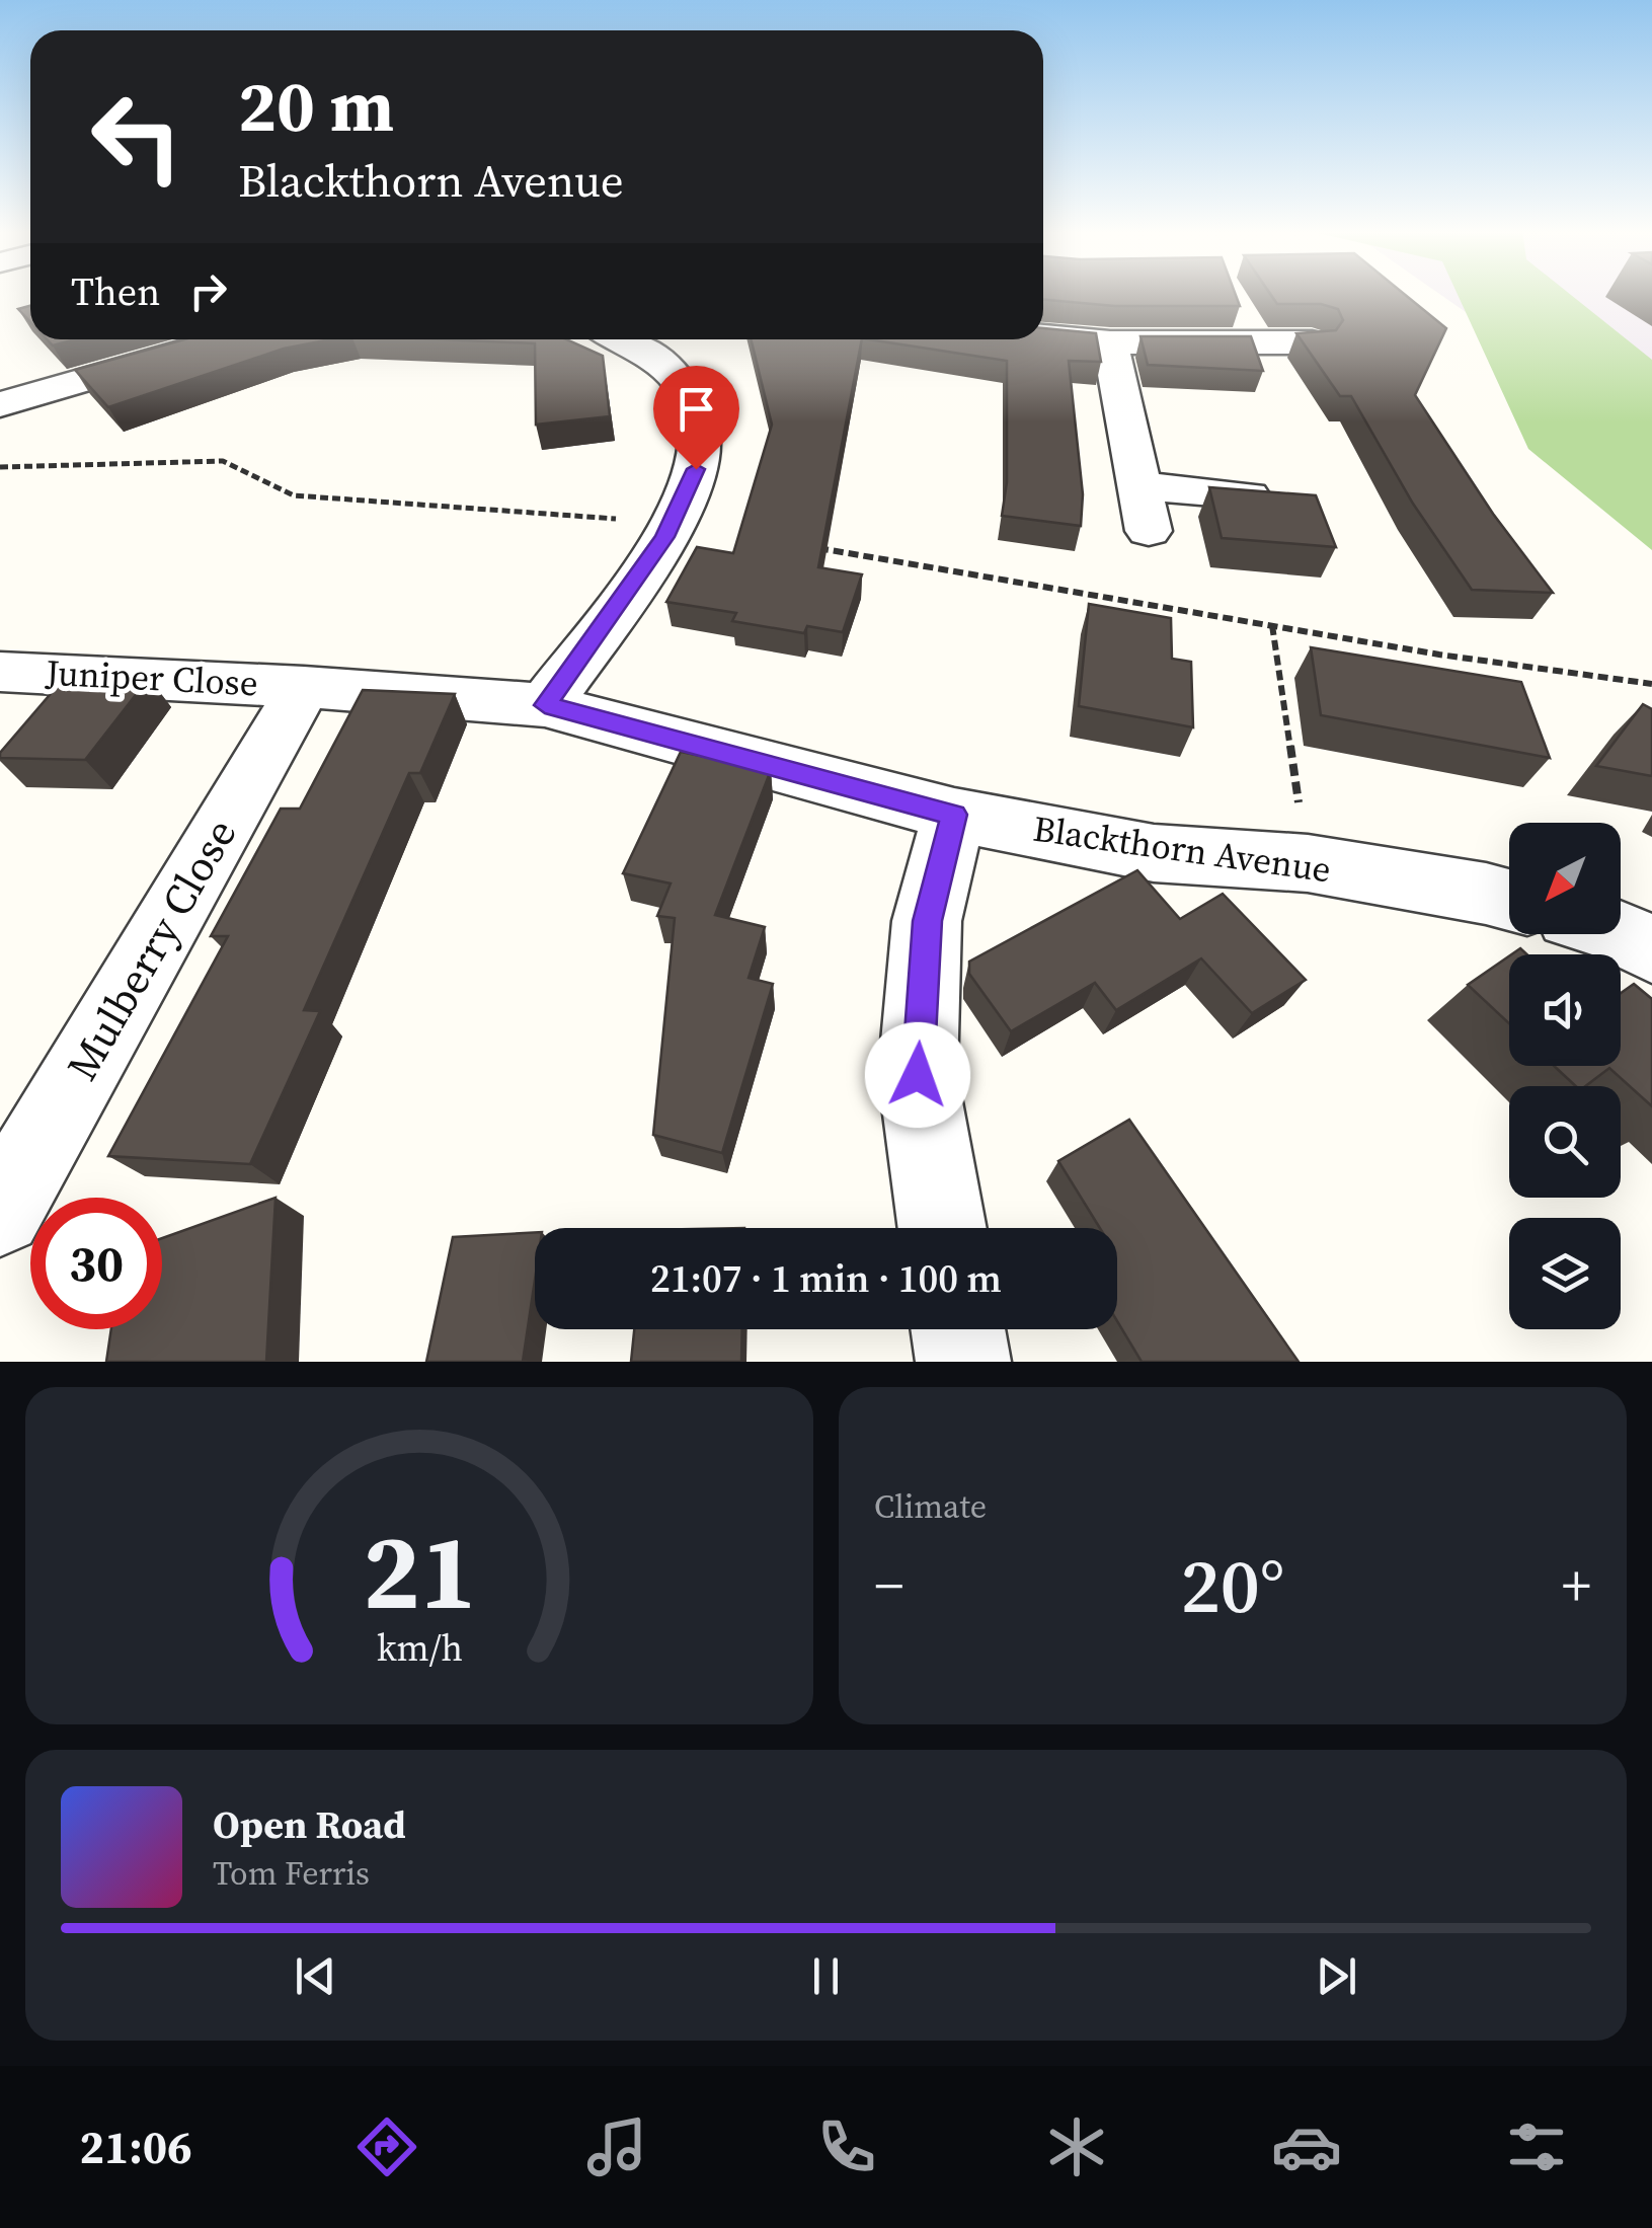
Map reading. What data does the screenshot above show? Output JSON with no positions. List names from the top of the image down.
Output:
{
  "streets": {
    "street": ["Juniper Close", "Blackthorn Avenue", "Mulberry Close"]
  },
  "crossings": [
    ["Juniper Close", "Blackthorn Avenue"],
    ["Juniper Close", "Mulberry Close"],
    ["Blackthorn Avenue", "Mulberry Close"]
  ],
  "north": "bottom left",
  "page": {
    "turn": ["20 m", "Blackthorn Avenue"],
    "then": "Then",
    "limit": "30",
    "trip": "21:07 · 1 min · 100 m",
    "tile": "Climate",
    "heat": ["−", "20°", "+"],
    "song": ["Open Road", "Tom Ferris"],
    "tabs": "21:06",
    "gauge": ["21", "km/h"]
  }
}
